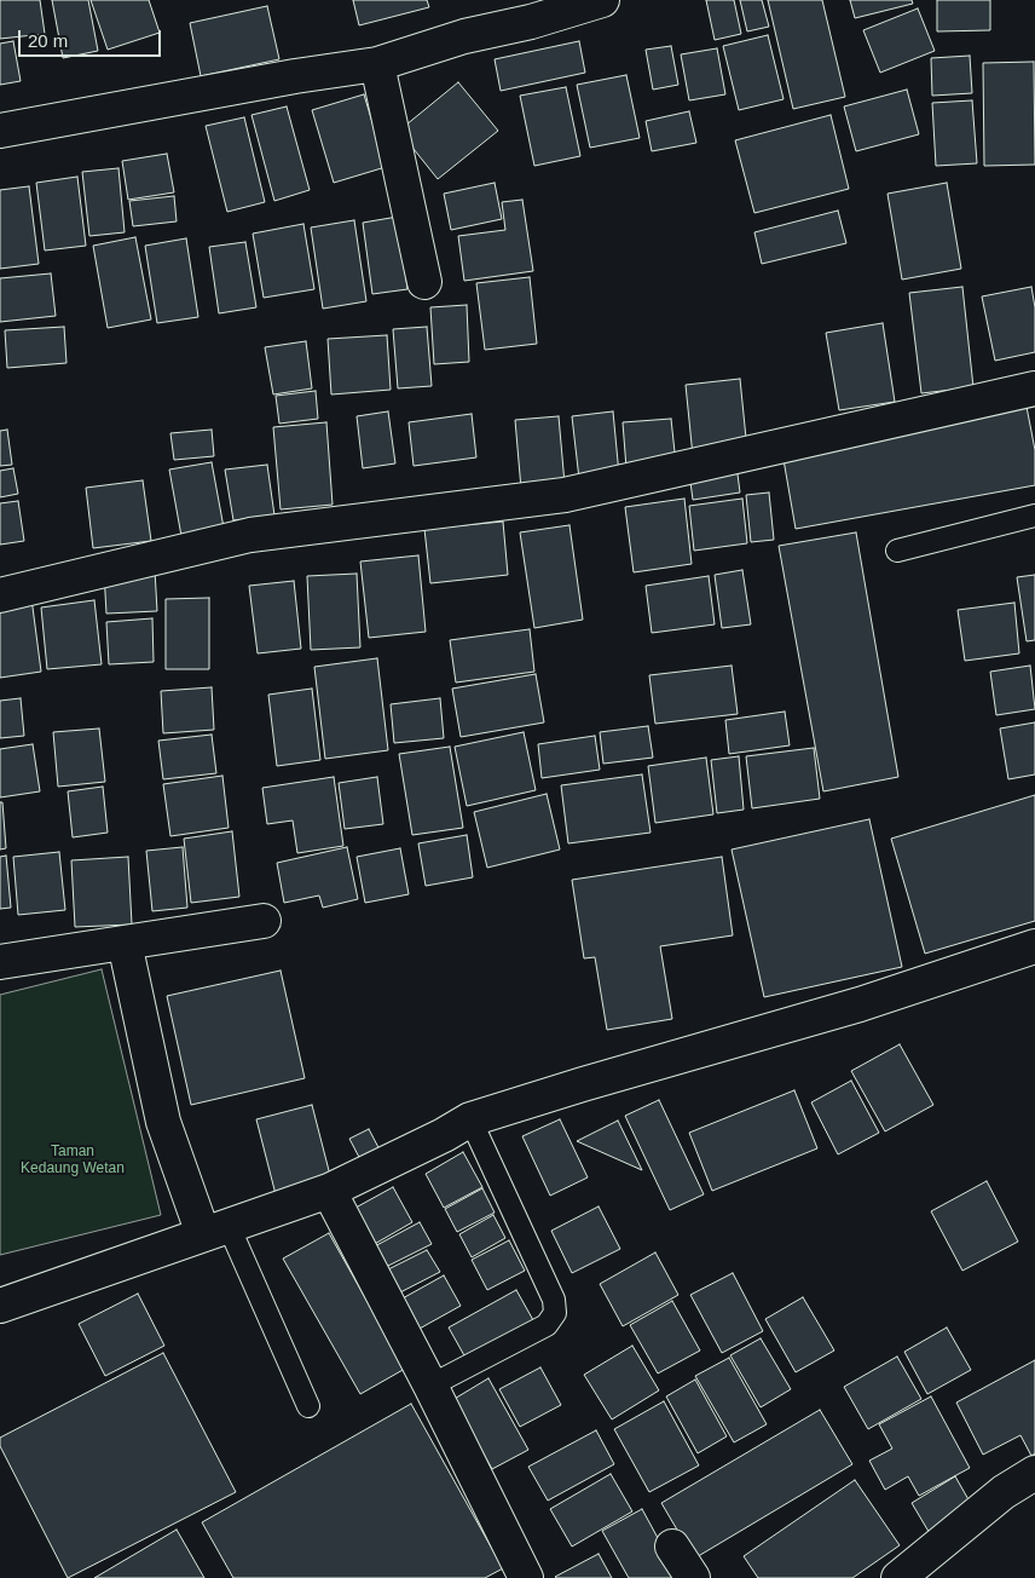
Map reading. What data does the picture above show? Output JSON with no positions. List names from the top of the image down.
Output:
{
  "parks": ["Taman Kedaung Wetan"],
  "scale_bar": "20 m"
}
